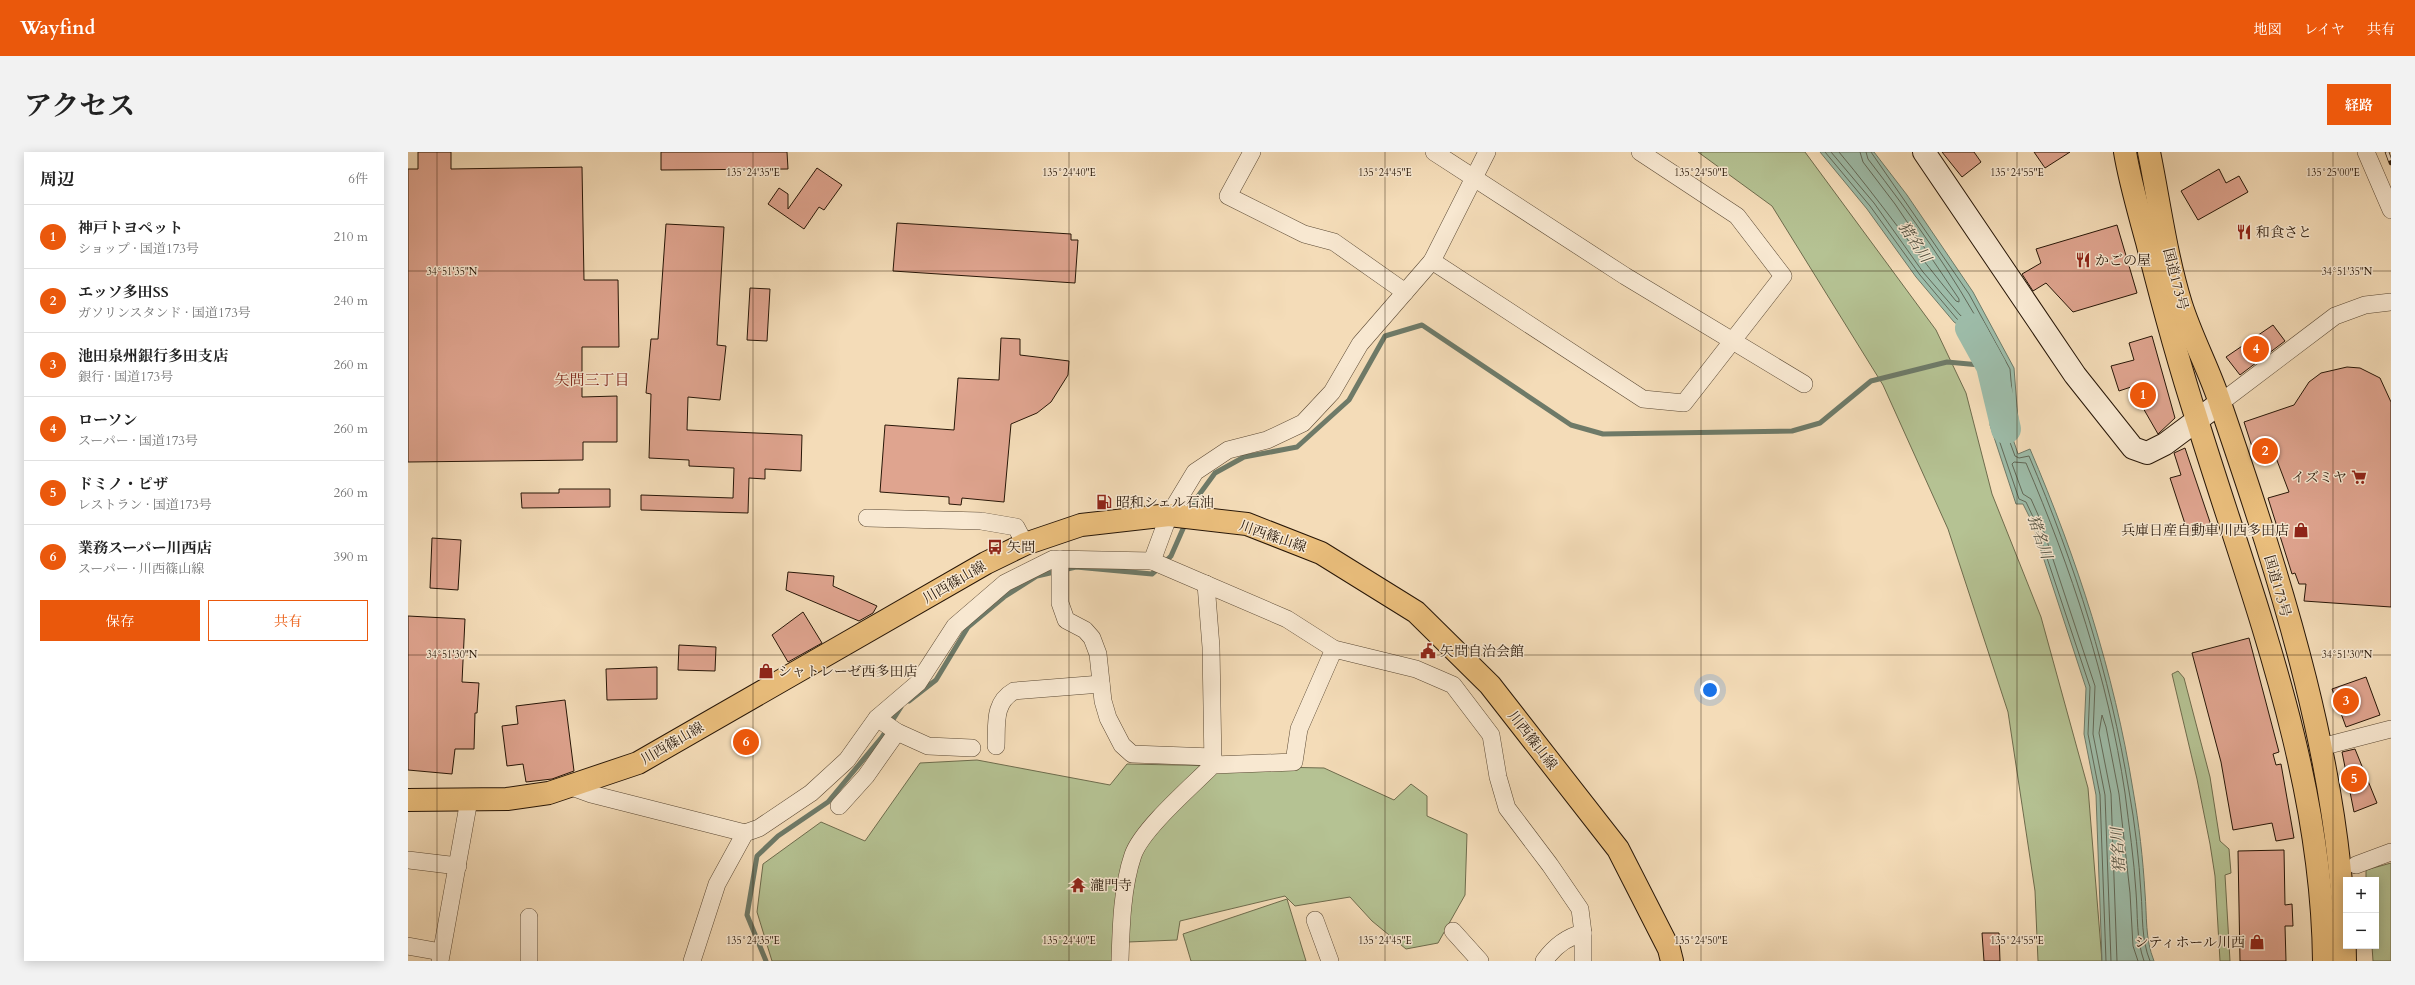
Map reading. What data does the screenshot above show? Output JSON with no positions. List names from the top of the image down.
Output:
{
  "streets": {
    "main road": ["国道173号", "川西篠山線"]
  },
  "districts": ["矢問三丁目"],
  "water": ["猪名川"],
  "places": {
    "restaurant": ["和食さと", "かごの屋"],
    "supermarket": ["イズミヤ"],
    "fuel station": ["昭和シェル石油"],
    "shop": ["兵庫日産自動車川西多田店", "シャトレーゼ西多田店", "シティホール川西"],
    "bus stop": ["矢問"],
    "public building": ["矢問自治会館"],
    "temple": ["瀧門寺"]
  },
  "page": {
    "header": "Wayfind",
    "nav": ["地図", "レイヤ", "共有"],
    "title": "アクセス",
    "buttons": [
      "経路",
      ["保存", "共有"]
    ],
    "heading": ["周辺", "6件"],
    "list": [
      {
        "mark": "1",
        "name": "神戸トヨペット",
        "note": "ショップ · 国道173号",
        "value": "210 m"
      },
      {
        "mark": "2",
        "name": "エッソ多田SS",
        "note": "ガソリンスタンド · 国道173号",
        "value": "240 m"
      },
      {
        "mark": "3",
        "name": "池田泉州銀行多田支店",
        "note": "銀行 · 国道173号",
        "value": "260 m"
      },
      {
        "mark": "4",
        "name": "ローソン",
        "note": "スーパー · 国道173号",
        "value": "260 m"
      },
      {
        "mark": "5",
        "name": "ドミノ・ピザ",
        "note": "レストラン · 国道173号",
        "value": "260 m"
      },
      {
        "mark": "6",
        "name": "業務スーパー川西店",
        "note": "スーパー · 川西篠山線",
        "value": "390 m"
      }
    ],
    "pins": [
      "4",
      "1",
      "2",
      "3",
      "6",
      "5"
    ],
    "map_buttons": ["+", "−"]
  },
  "coordinates": [
    "135°24'35\"E",
    "135°24'40\"E",
    "135°24'45\"E",
    "135°24'50\"E",
    "135°24'55\"E",
    "135°25'00\"E",
    "34°51'35\"N",
    "34°51'30\"N"
  ]
}
